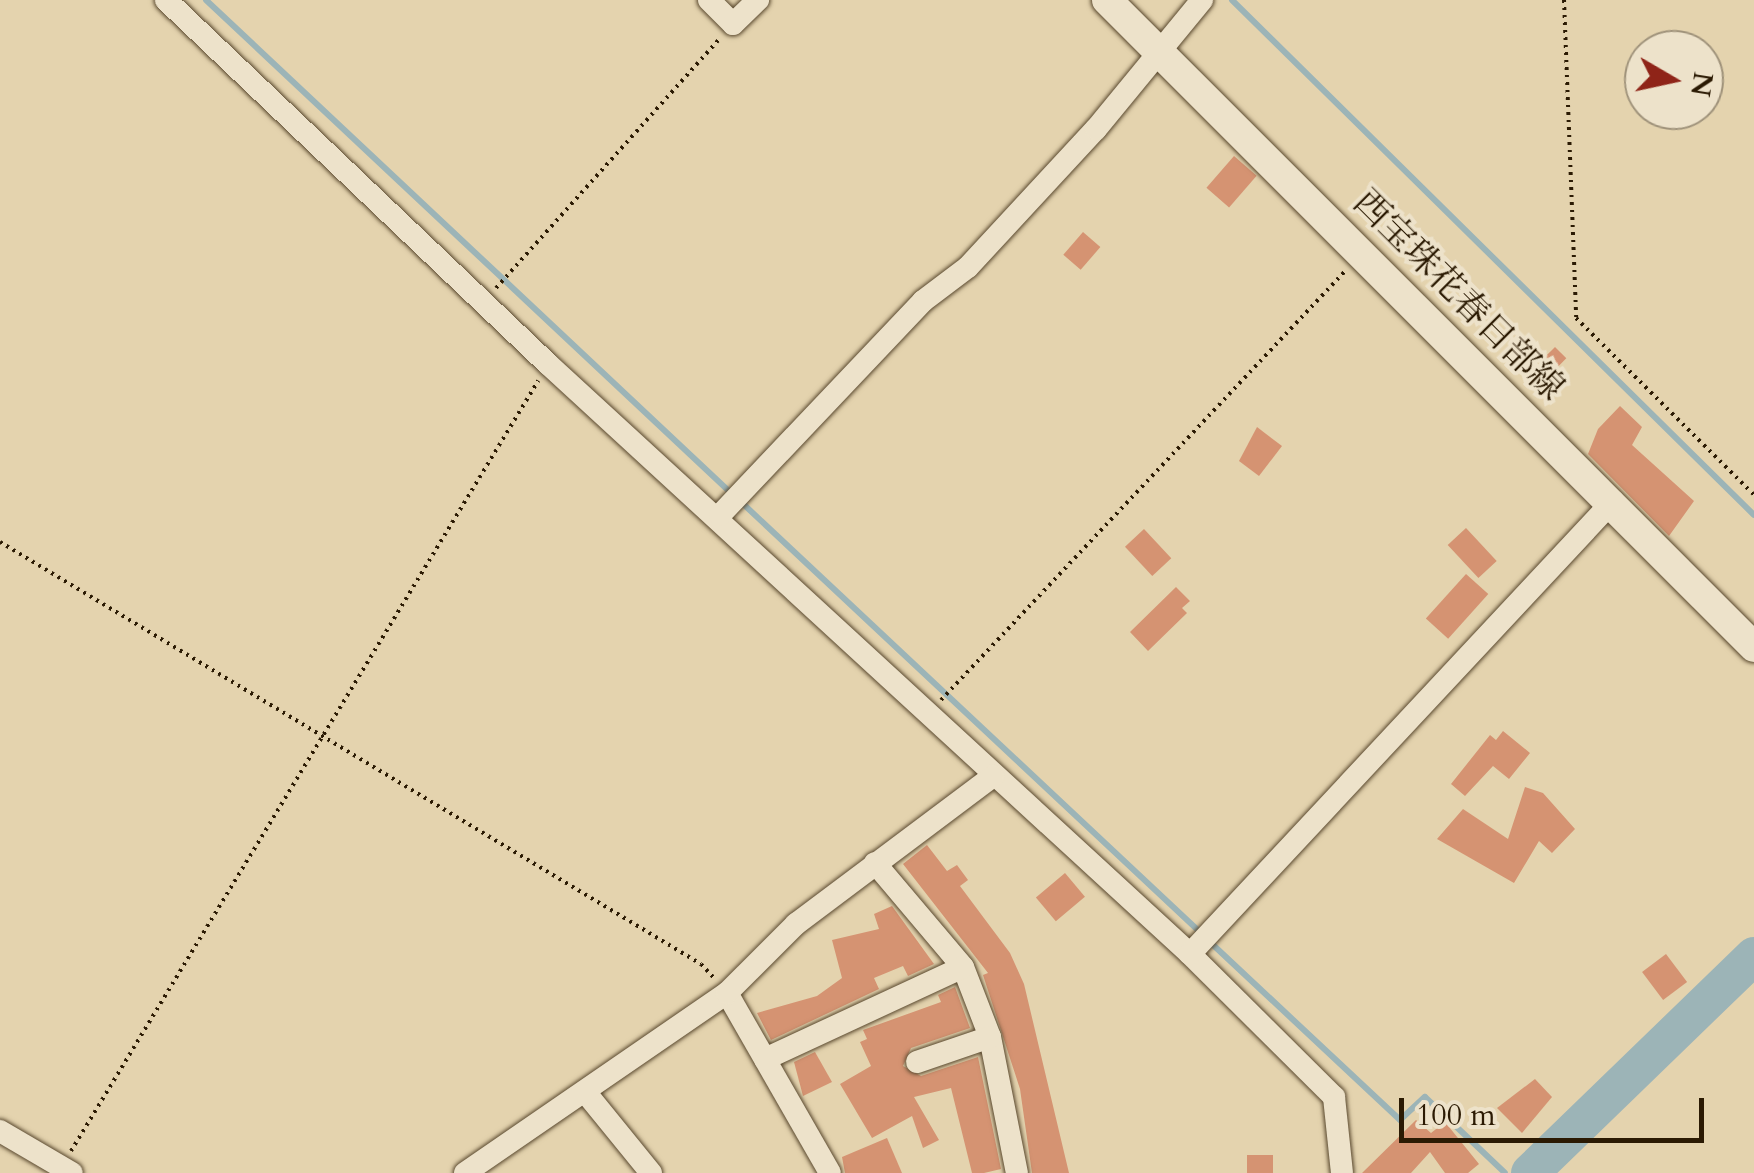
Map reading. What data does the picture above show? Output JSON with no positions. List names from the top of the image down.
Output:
{
  "streets": {
    "main road": ["西宝珠花春日部線"]
  },
  "scale_bar": "100 m",
  "north": "right"
}
